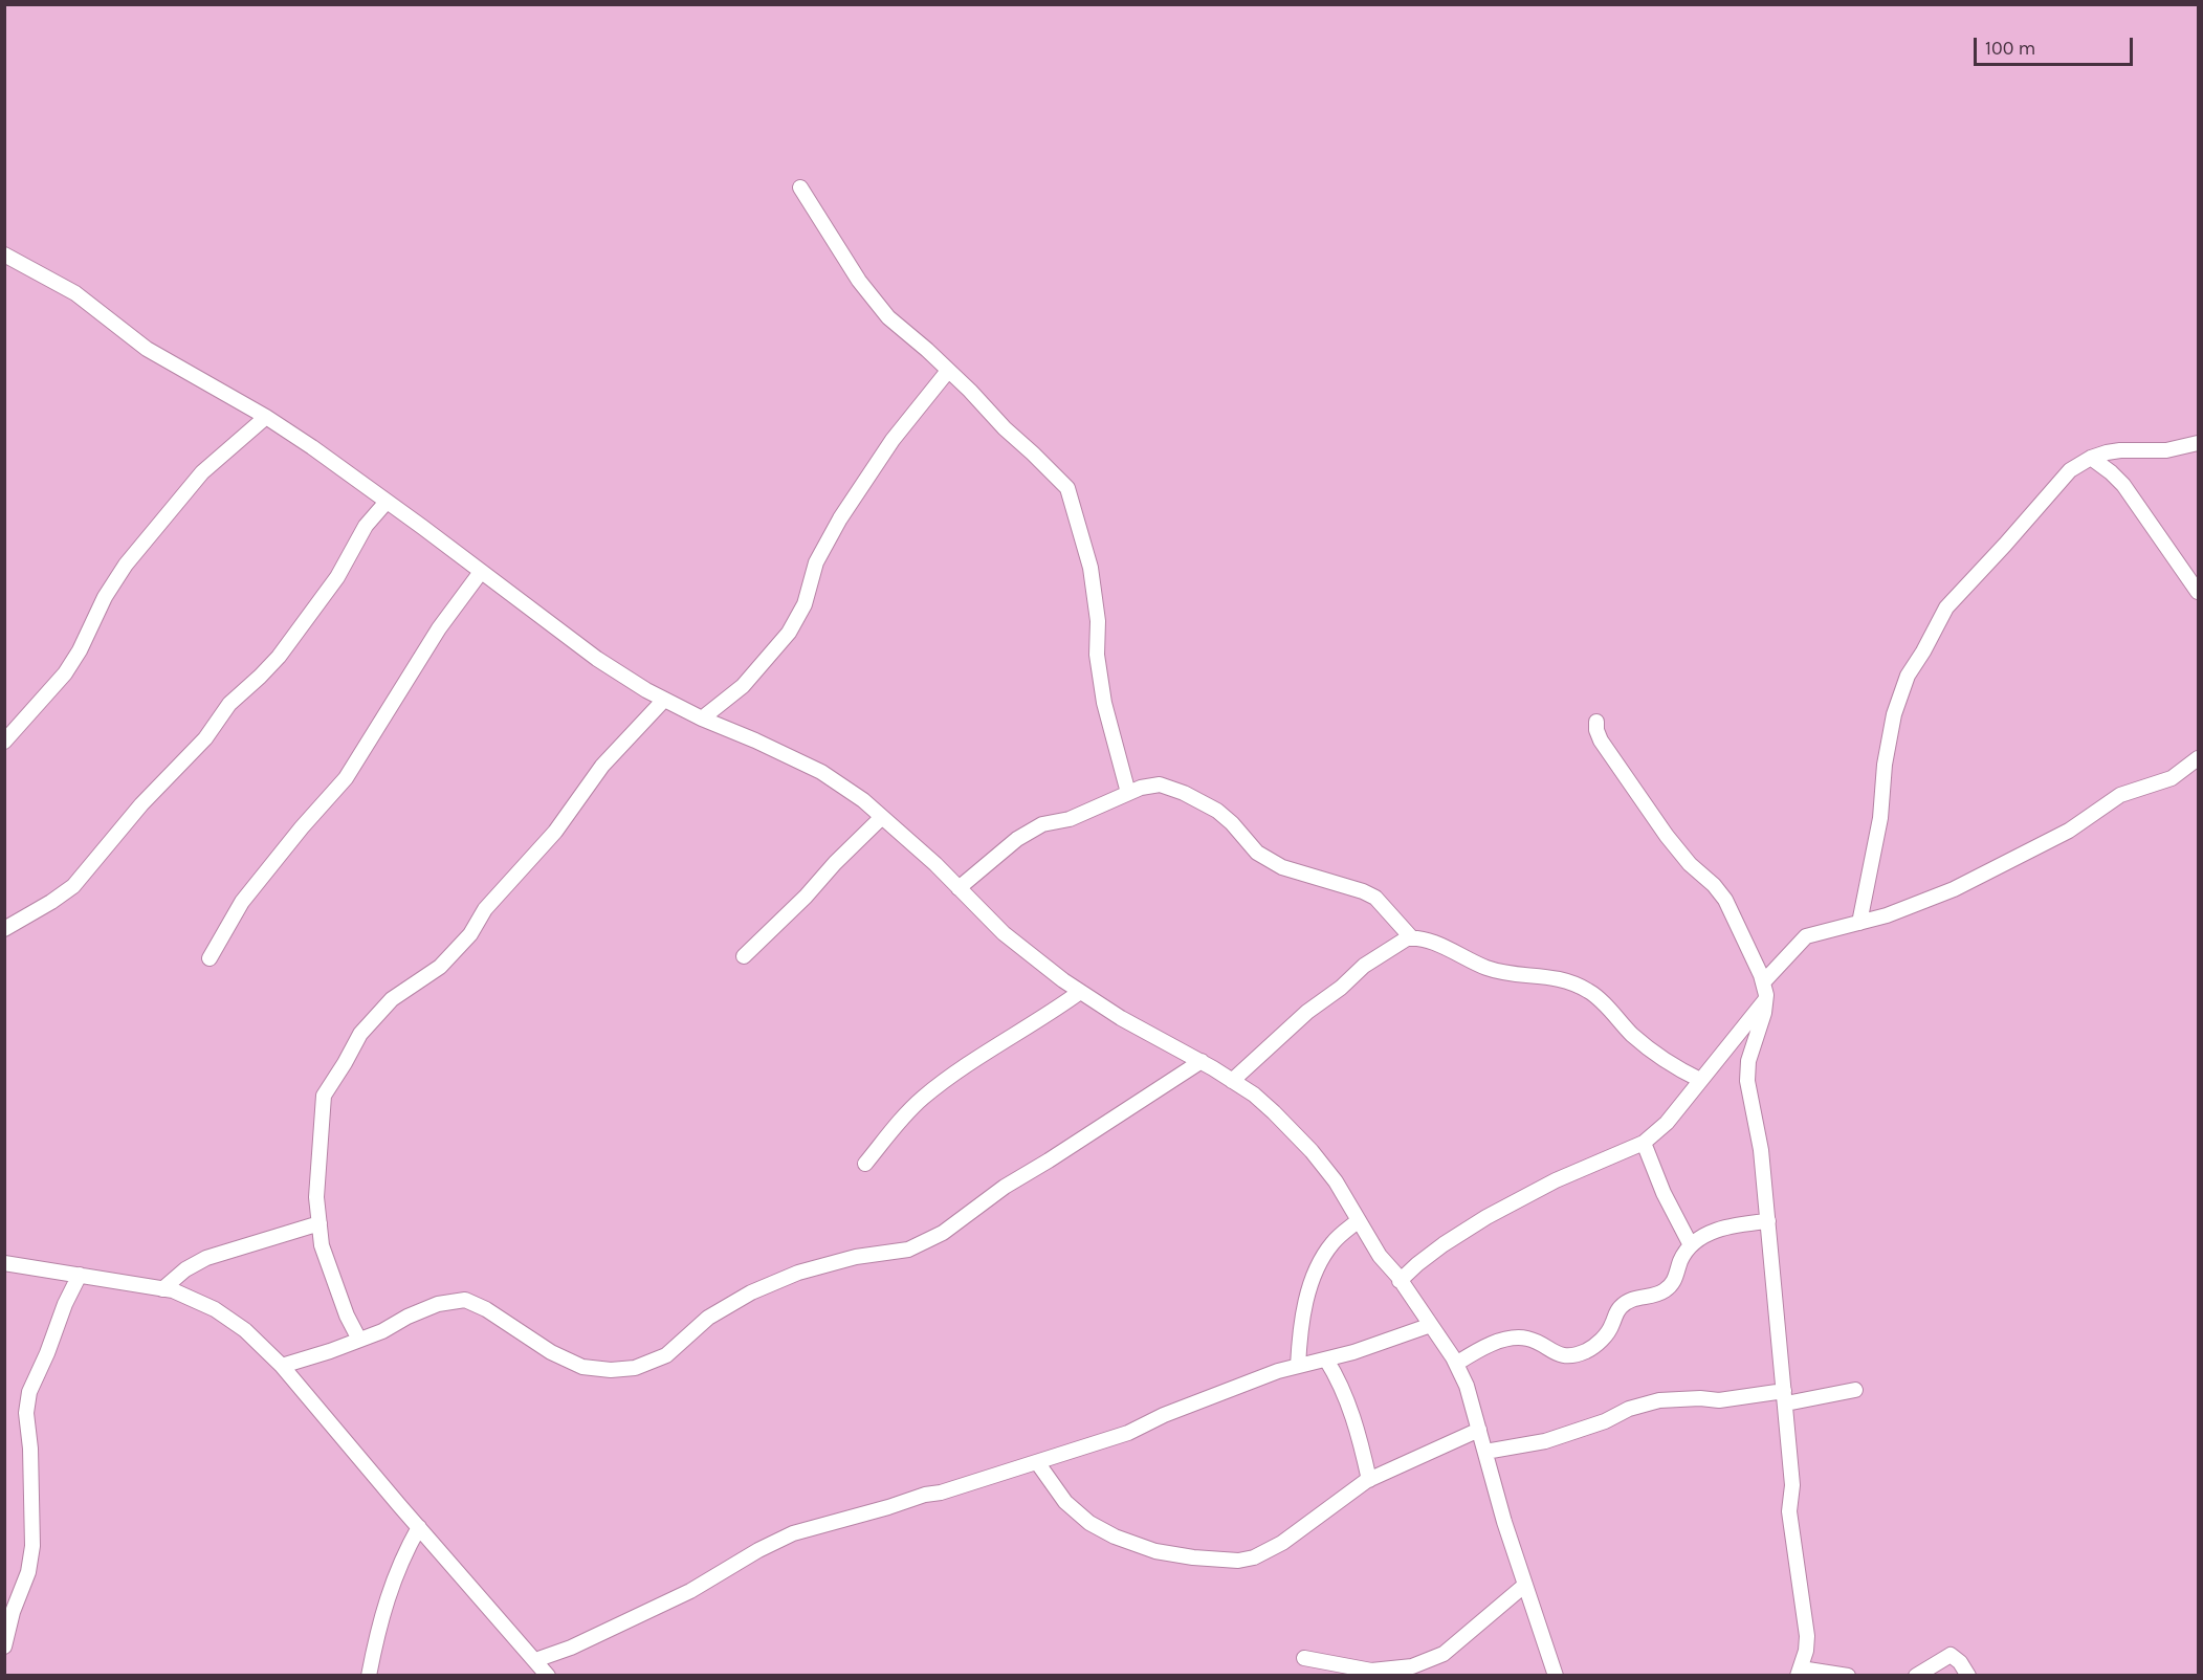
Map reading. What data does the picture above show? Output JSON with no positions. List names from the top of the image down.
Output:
{
  "scale_bar": "100 m"
}
